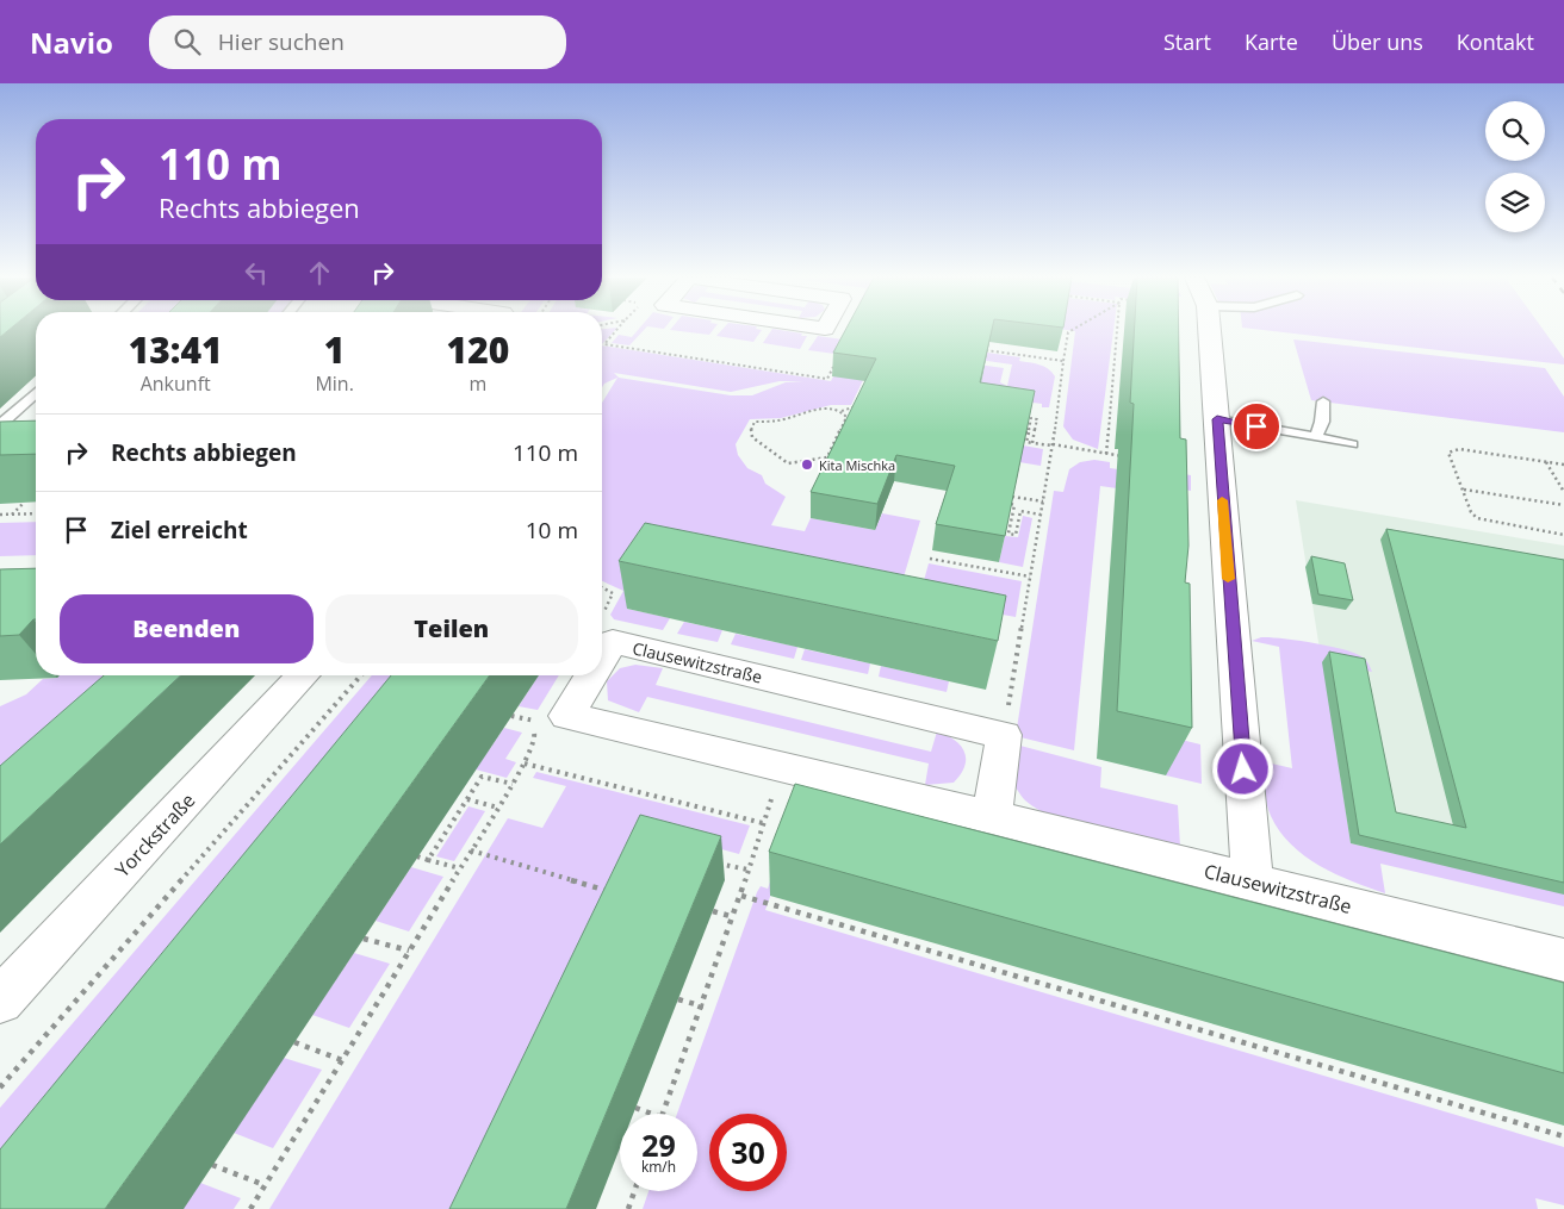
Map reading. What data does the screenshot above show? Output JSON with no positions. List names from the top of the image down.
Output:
{
  "streets": {
    "street": ["Clausewitzstraße", "Yorckstraße"]
  },
  "places": ["Kita Mischka"],
  "page": {
    "header": "Navio",
    "search": "Hier suchen",
    "nav": [
      "Start",
      "Karte",
      "Über uns",
      "Kontakt"
    ],
    "turn": ["110 m", "Rechts abbiegen"],
    "eta": [
      "13:41",
      "Ankunft",
      "1",
      "Min.",
      "120",
      "m"
    ],
    "list": [
      {
        "name": "Rechts abbiegen",
        "value": "110 m"
      },
      {
        "name": "Ziel erreicht",
        "value": "10 m"
      }
    ],
    "buttons": ["Beenden", "Teilen"],
    "speed": "29 km/h",
    "limit": "30"
  }
}
